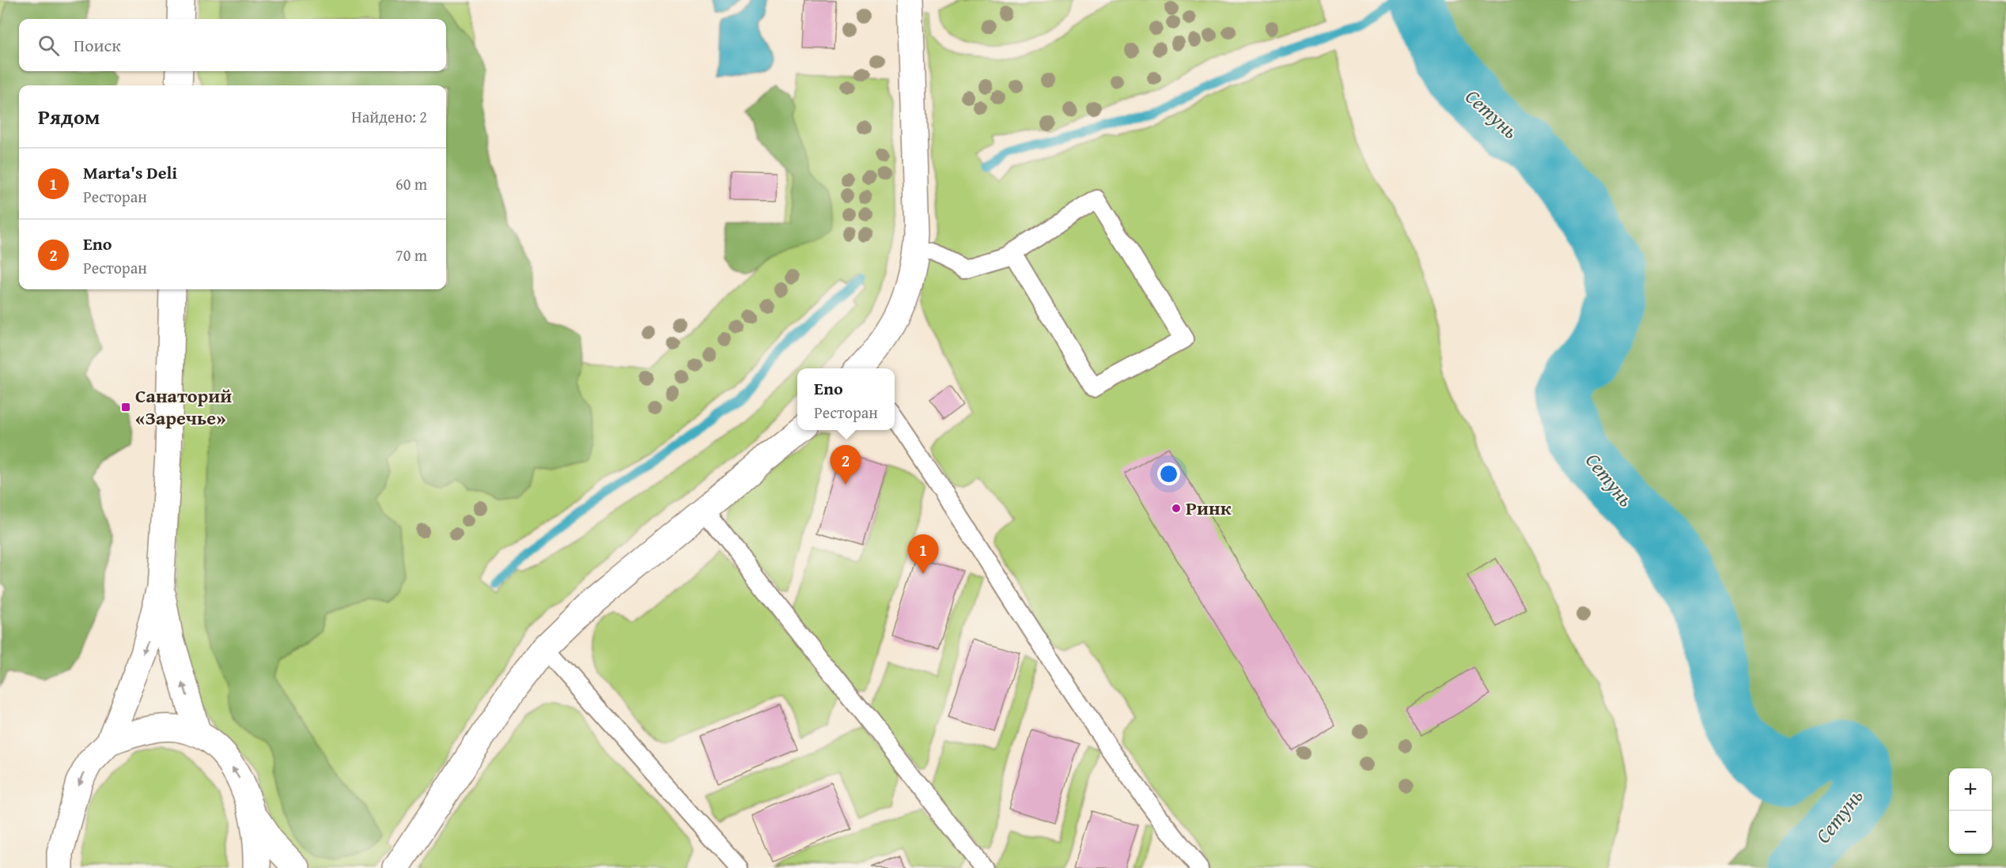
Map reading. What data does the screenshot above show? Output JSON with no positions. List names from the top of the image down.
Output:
{
  "water": ["Сетунь"],
  "places": {
    "transit": ["Санаторий «Заречье»"],
    "other": ["Ринк"]
  },
  "page": {
    "search": "Поиск",
    "heading": ["Рядом", "Найдено: 2"],
    "list": [
      {
        "mark": "1",
        "name": "Marta's Deli",
        "note": "Ресторан",
        "value": "60 m"
      },
      {
        "mark": "2",
        "name": "Eno",
        "note": "Ресторан",
        "value": "70 m"
      }
    ],
    "popup": ["Eno", "Ресторан"],
    "pins": ["2", "1"],
    "map_buttons": ["+", "−"]
  }
}
